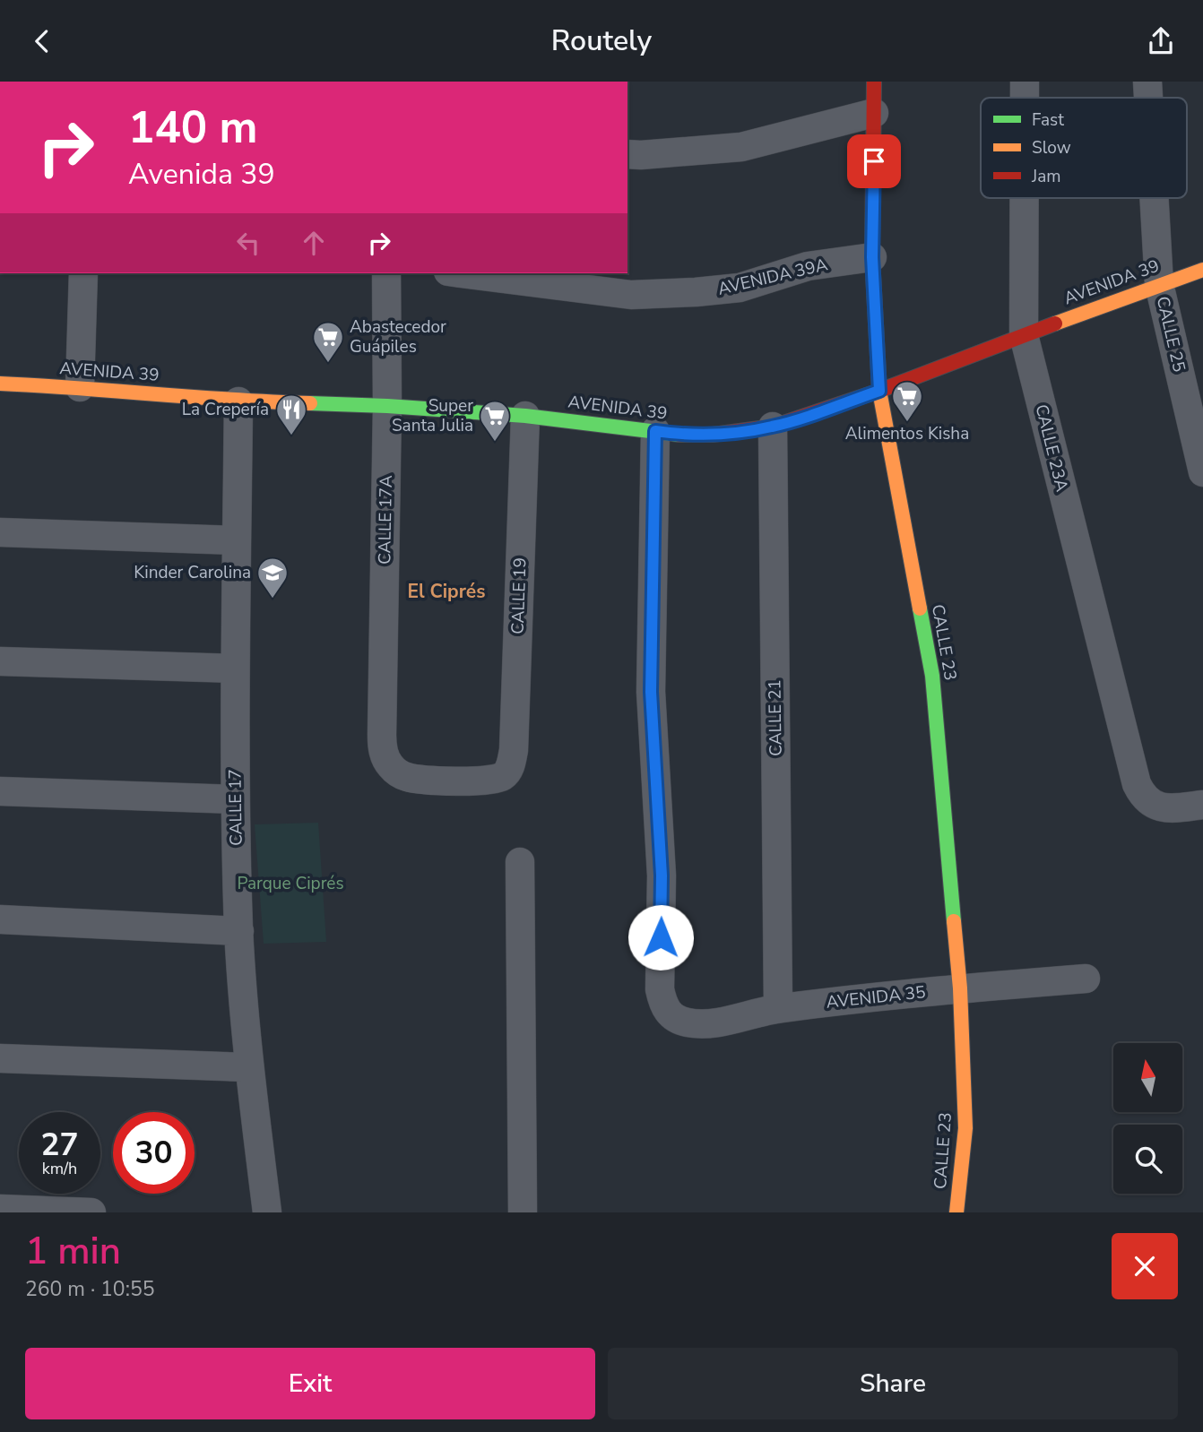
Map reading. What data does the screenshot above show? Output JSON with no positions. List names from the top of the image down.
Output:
{
  "streets": {
    "street": [
      "AVENIDA 39A",
      "AVENIDA 39",
      "CALLE 25",
      "CALLE 23A",
      "CALLE 17A",
      "CALLE 19",
      "CALLE 23",
      "CALLE 21",
      "CALLE 17",
      "AVENIDA 35"
    ]
  },
  "crossings": [
    ["AVENIDA 39A", "CALLE 23"],
    ["AVENIDA 39", "CALLE 25"],
    ["AVENIDA 39", "CALLE 23A"],
    ["AVENIDA 39", "CALLE 17A"],
    ["AVENIDA 39", "CALLE 19"],
    ["AVENIDA 39", "CALLE 23"],
    ["AVENIDA 39", "CALLE 21"],
    ["AVENIDA 39", "CALLE 17"],
    ["AVENIDA 39", "AVENIDA 35"],
    ["CALLE 17A", "CALLE 19"],
    ["CALLE 23", "AVENIDA 35"],
    ["CALLE 21", "AVENIDA 35"]
  ],
  "districts": ["El Ciprés"],
  "parks": ["Parque Ciprés"],
  "places": {
    "supermarket": ["Abastecedor Guápiles", "Alimentos Kisha", "Super Santa Julia"],
    "restaurant": ["La Crepería"],
    "school or university": ["Kinder Carolina"]
  },
  "legend": ["Fast", "Slow", "Jam"],
  "north": "top",
  "page": {
    "header": "Routely",
    "turn": ["140 m", "Avenida 39"],
    "speed": "27 km/h",
    "limit": "30",
    "heading": ["1 min", "260 m · 10:55"],
    "buttons": ["Exit", "Share"]
  }
}
